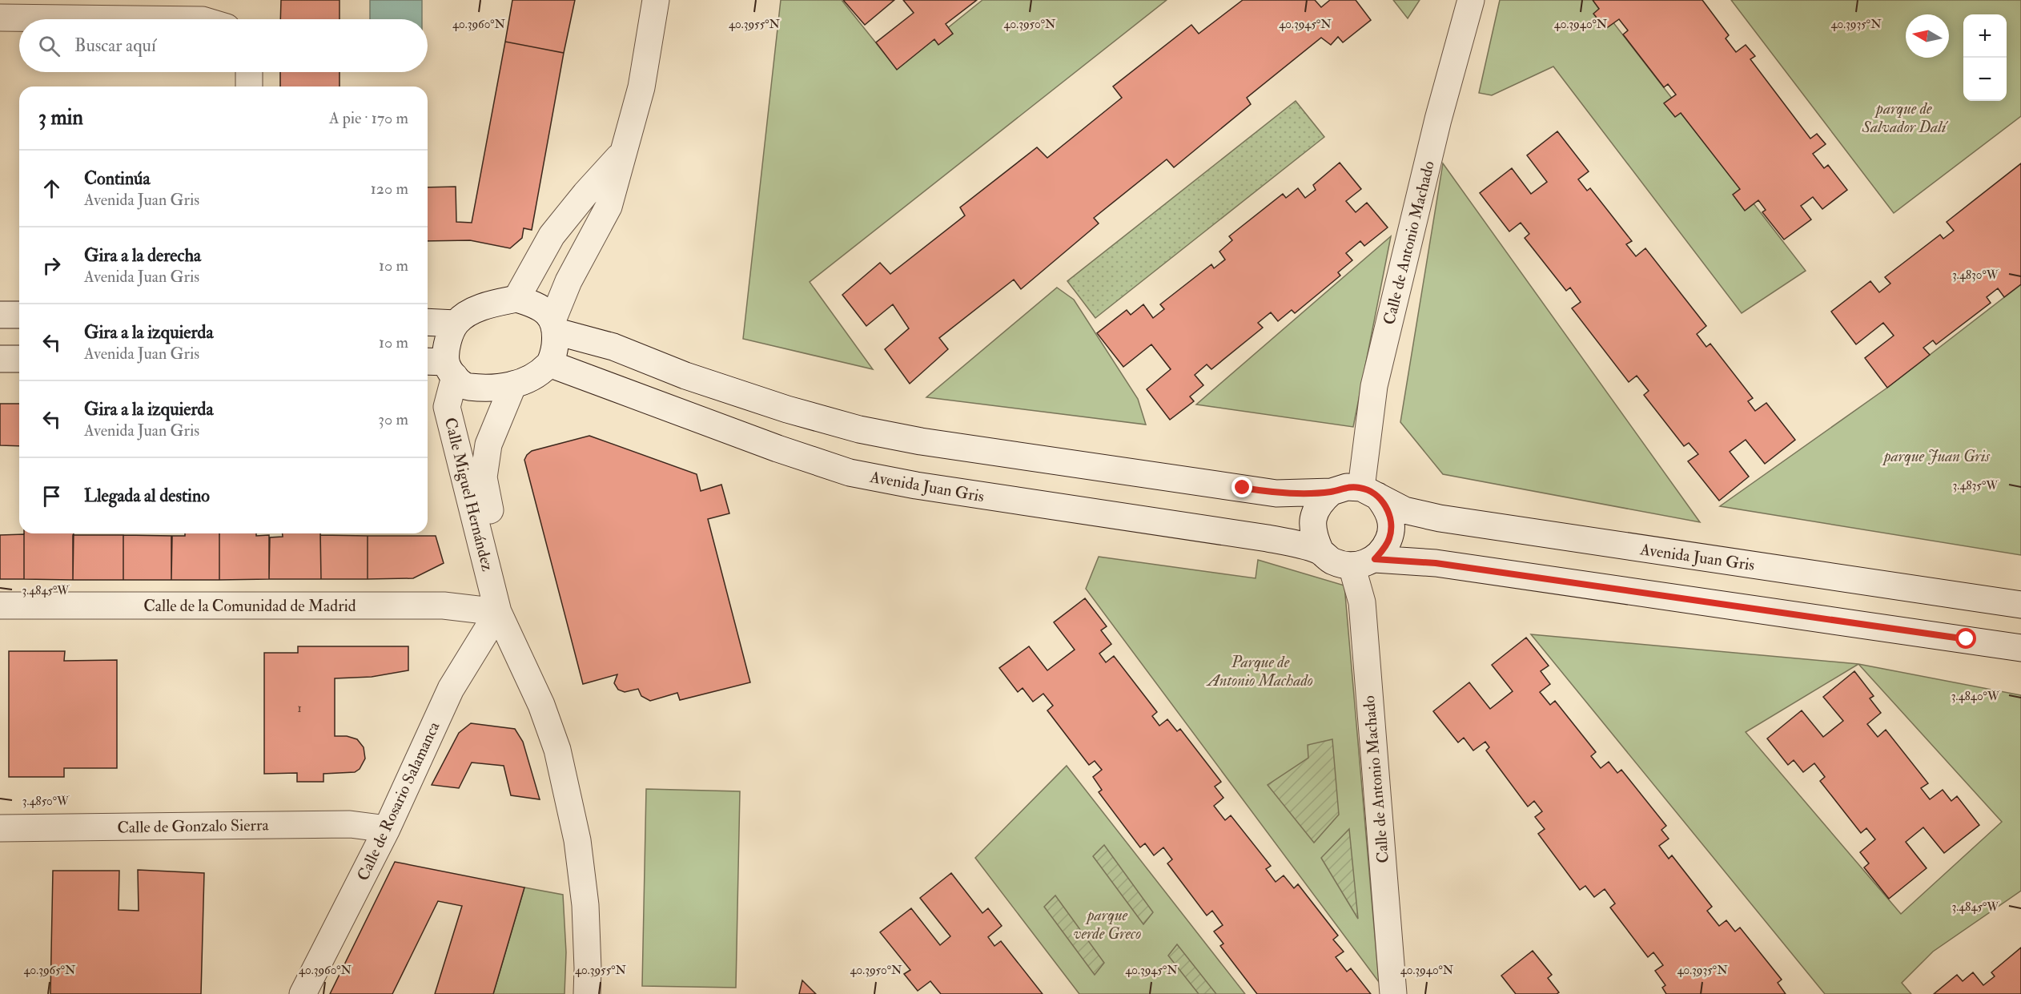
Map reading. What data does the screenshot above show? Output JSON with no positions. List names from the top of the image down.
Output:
{
  "streets": {
    "street": [
      "Calle de Antonio Machado",
      "Avenida Juan Gris",
      "Calle Miguel Hernández",
      "Calle de la Comunidad de Madrid",
      "Calle de Rosario Salamanca",
      "Calle de Gonzalo Sierra"
    ]
  },
  "crossings": [
    ["Calle de Antonio Machado", "Avenida Juan Gris"],
    ["Avenida Juan Gris", "Calle Miguel Hernández"],
    ["Calle Miguel Hernández", "Calle de la Comunidad de Madrid"],
    ["Calle Miguel Hernández", "Calle de Rosario Salamanca"],
    ["Calle de la Comunidad de Madrid", "Calle de Rosario Salamanca"],
    ["Calle de Rosario Salamanca", "Calle de Gonzalo Sierra"]
  ],
  "parks": [
    "parque de Salvador Dalí",
    "parque Juan Gris",
    "Parque de Antonio Machado",
    "parque verde Greco"
  ],
  "house_numbers": ["1"],
  "north": "left",
  "page": {
    "map_buttons": ["+", "−"],
    "search": "Buscar aquí",
    "heading": ["3 min", "A pie · 170 m"],
    "list": [
      ["Continúa", "Avenida Juan Gris", "120 m"],
      ["Gira a la derecha", "Avenida Juan Gris", "10 m"],
      ["Gira a la izquierda", "Avenida Juan Gris", "10 m"],
      ["Gira a la izquierda", "Avenida Juan Gris", "30 m"],
      "Llegada al destino"
    ]
  },
  "coordinates": [
    "40.3960°N",
    "40.3955°N",
    "40.3950°N",
    "40.3945°N",
    "40.3940°N",
    "40.3935°N",
    "3.4830°W",
    "3.4835°W",
    "3.4845°W",
    "3.4840°W",
    "3.4850°W",
    "40.3965°N"
  ]
}
